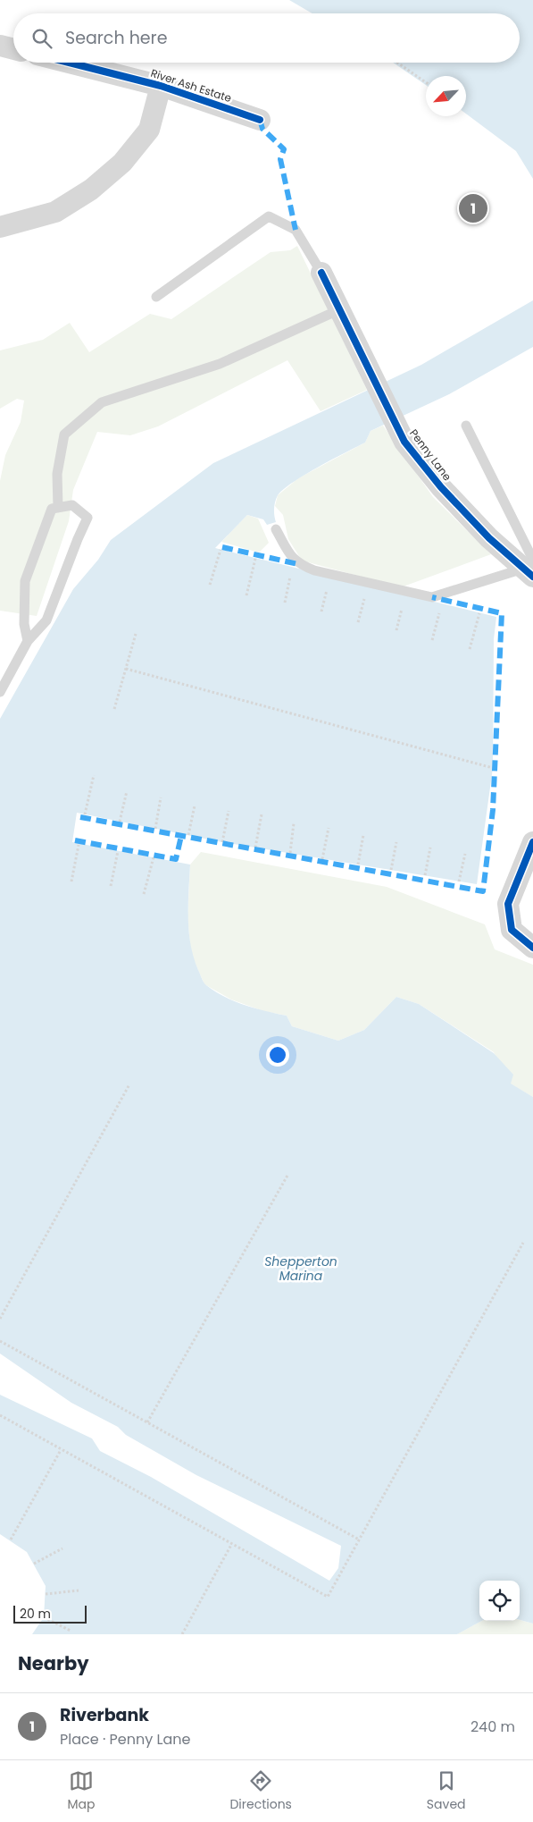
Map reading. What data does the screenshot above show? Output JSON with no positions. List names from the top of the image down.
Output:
{
  "streets": {
    "street": ["River Ash Estate", "Penny Lane"]
  },
  "water": ["Shepperton Marina"],
  "scale_bar": "20 m",
  "north": "bottom left",
  "page": {
    "search": "Search here",
    "pins": "1",
    "scale": "20 m",
    "heading": "Nearby",
    "list": [
      {
        "mark": "1",
        "name": "Riverbank",
        "note": "Place · Penny Lane",
        "value": "240 m"
      }
    ],
    "nav": ["Map", "Directions", "Saved"]
  }
}
